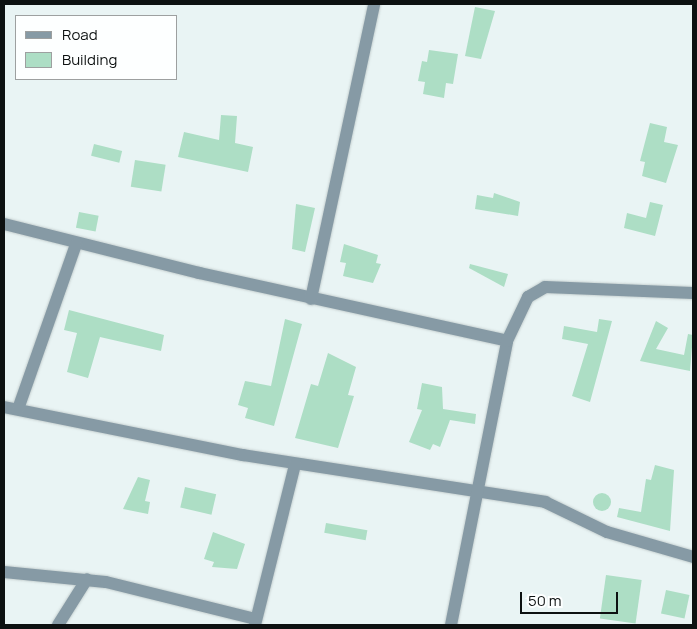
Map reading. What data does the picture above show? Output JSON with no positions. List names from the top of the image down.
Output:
{
  "legend": ["Road", "Building"],
  "scale_bar": "50 m"
}
